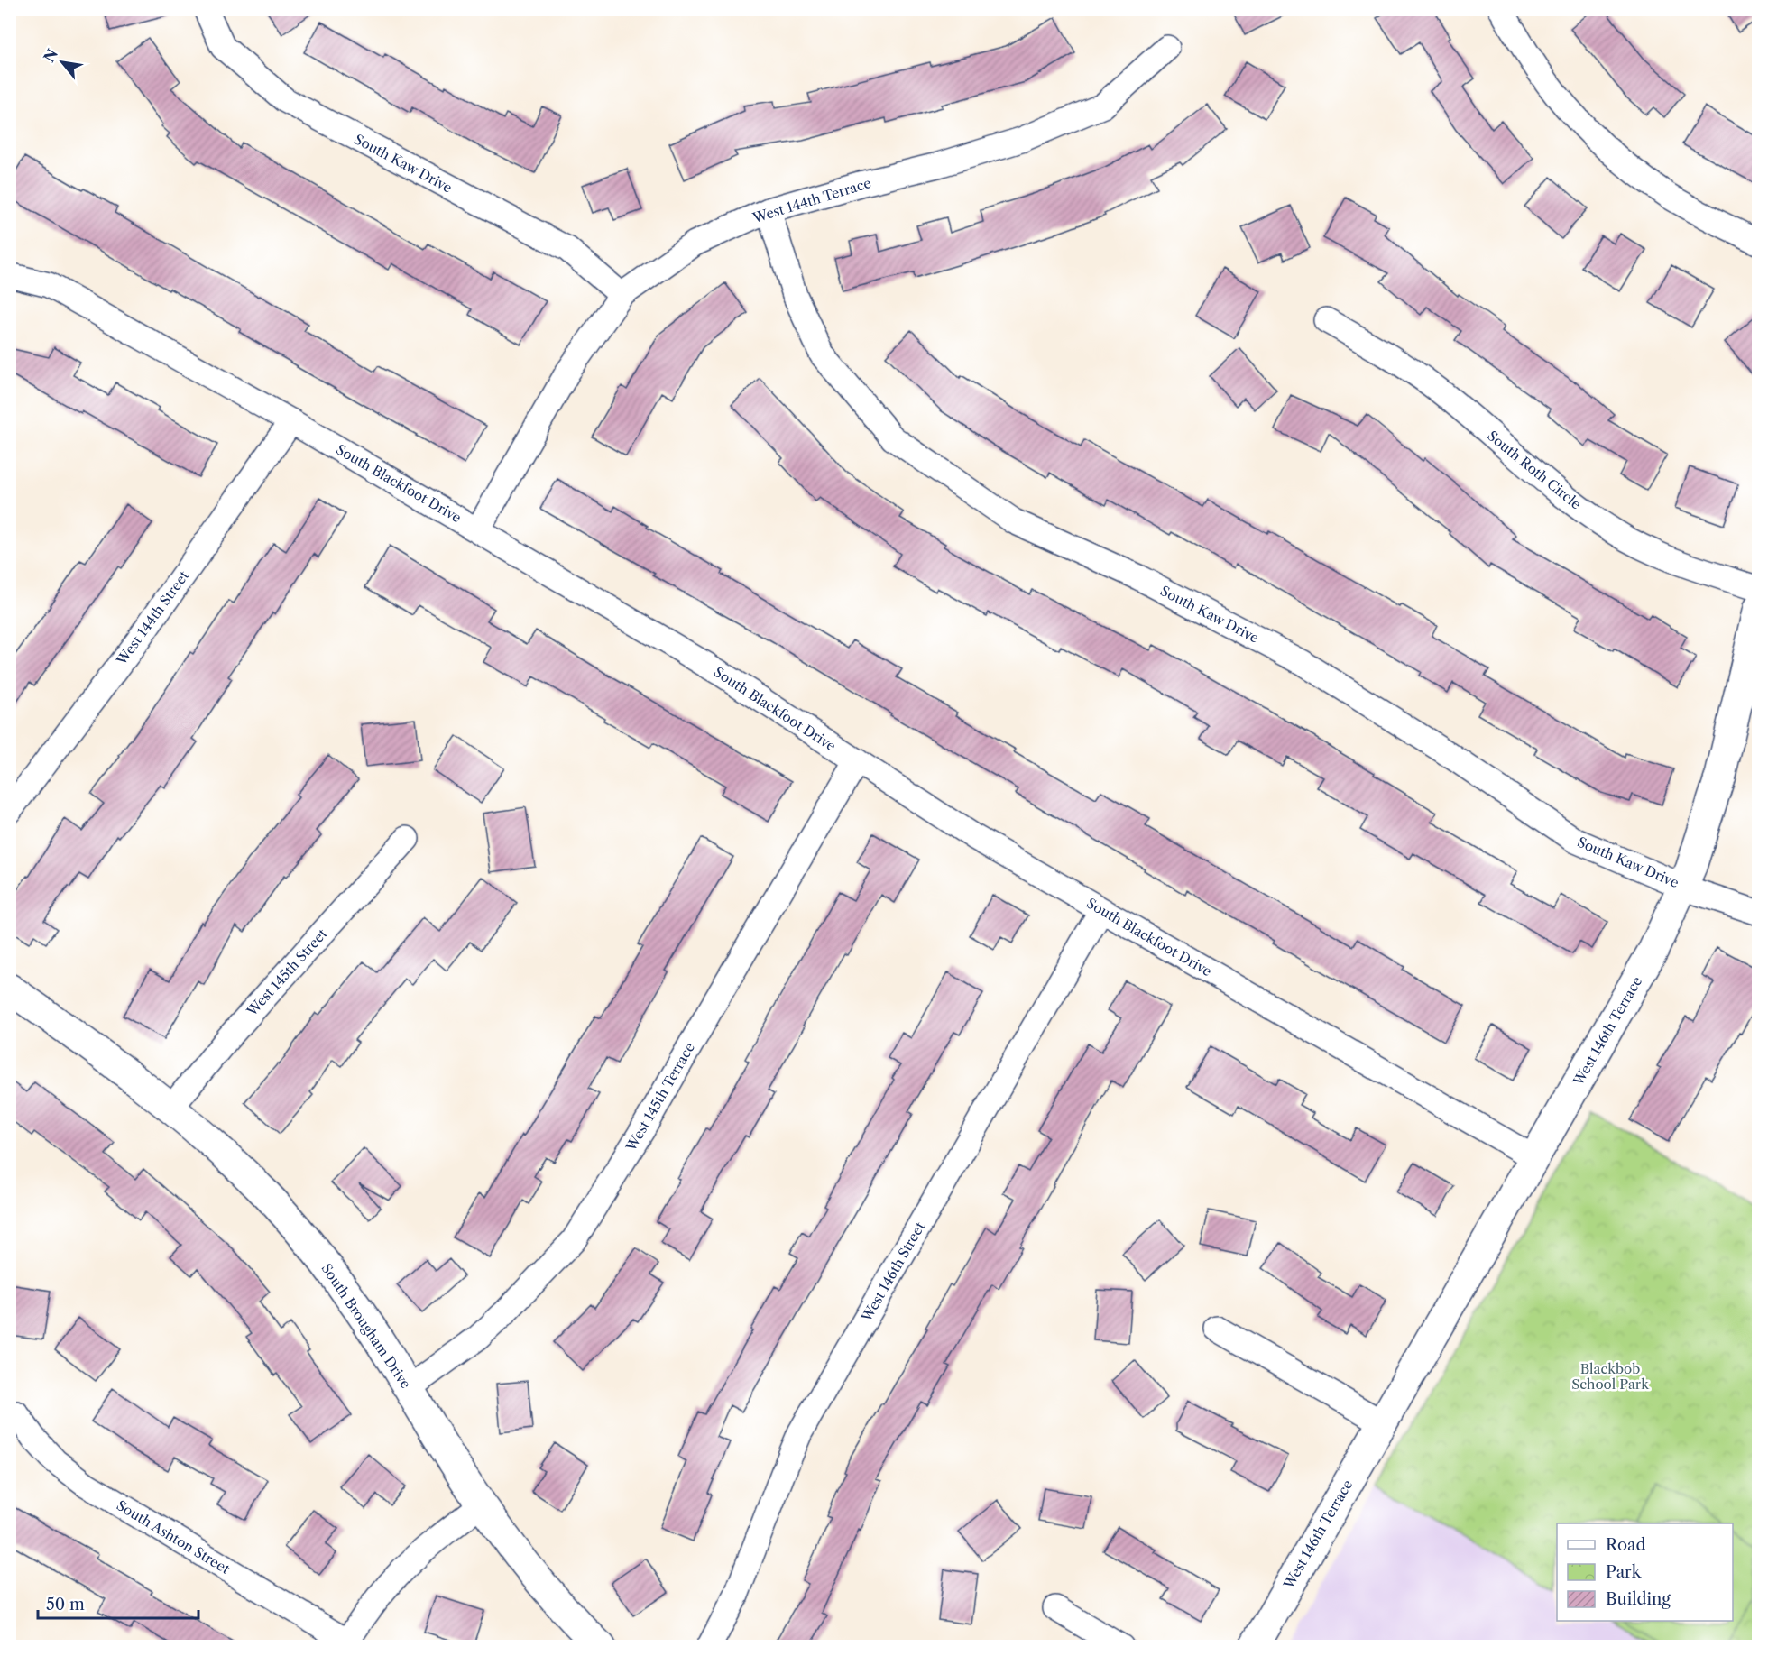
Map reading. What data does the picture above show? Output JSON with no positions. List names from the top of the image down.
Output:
{
  "streets": {
    "street": [
      "South Kaw Drive",
      "West 144th Terrace",
      "South Roth Circle",
      "South Blackfoot Drive",
      "West 144th Street",
      "West 145th Street",
      "West 146th Terrace",
      "West 145th Terrace",
      "West 146th Street",
      "South Brougham Drive",
      "South Ashton Street"
    ]
  },
  "crossings": [
    ["South Kaw Drive", "West 144th Terrace"],
    ["South Kaw Drive", "West 146th Terrace"],
    ["West 144th Terrace", "South Blackfoot Drive"],
    ["South Blackfoot Drive", "West 144th Street"],
    ["South Blackfoot Drive", "West 146th Terrace"],
    ["South Blackfoot Drive", "West 145th Terrace"],
    ["South Blackfoot Drive", "West 146th Street"],
    ["West 145th Street", "South Brougham Drive"],
    ["West 145th Terrace", "South Brougham Drive"]
  ],
  "parks": ["Blackbob School Park"],
  "legend": ["Road", "Park", "Building"],
  "scale_bar": "50 m",
  "north": "top left"
}
